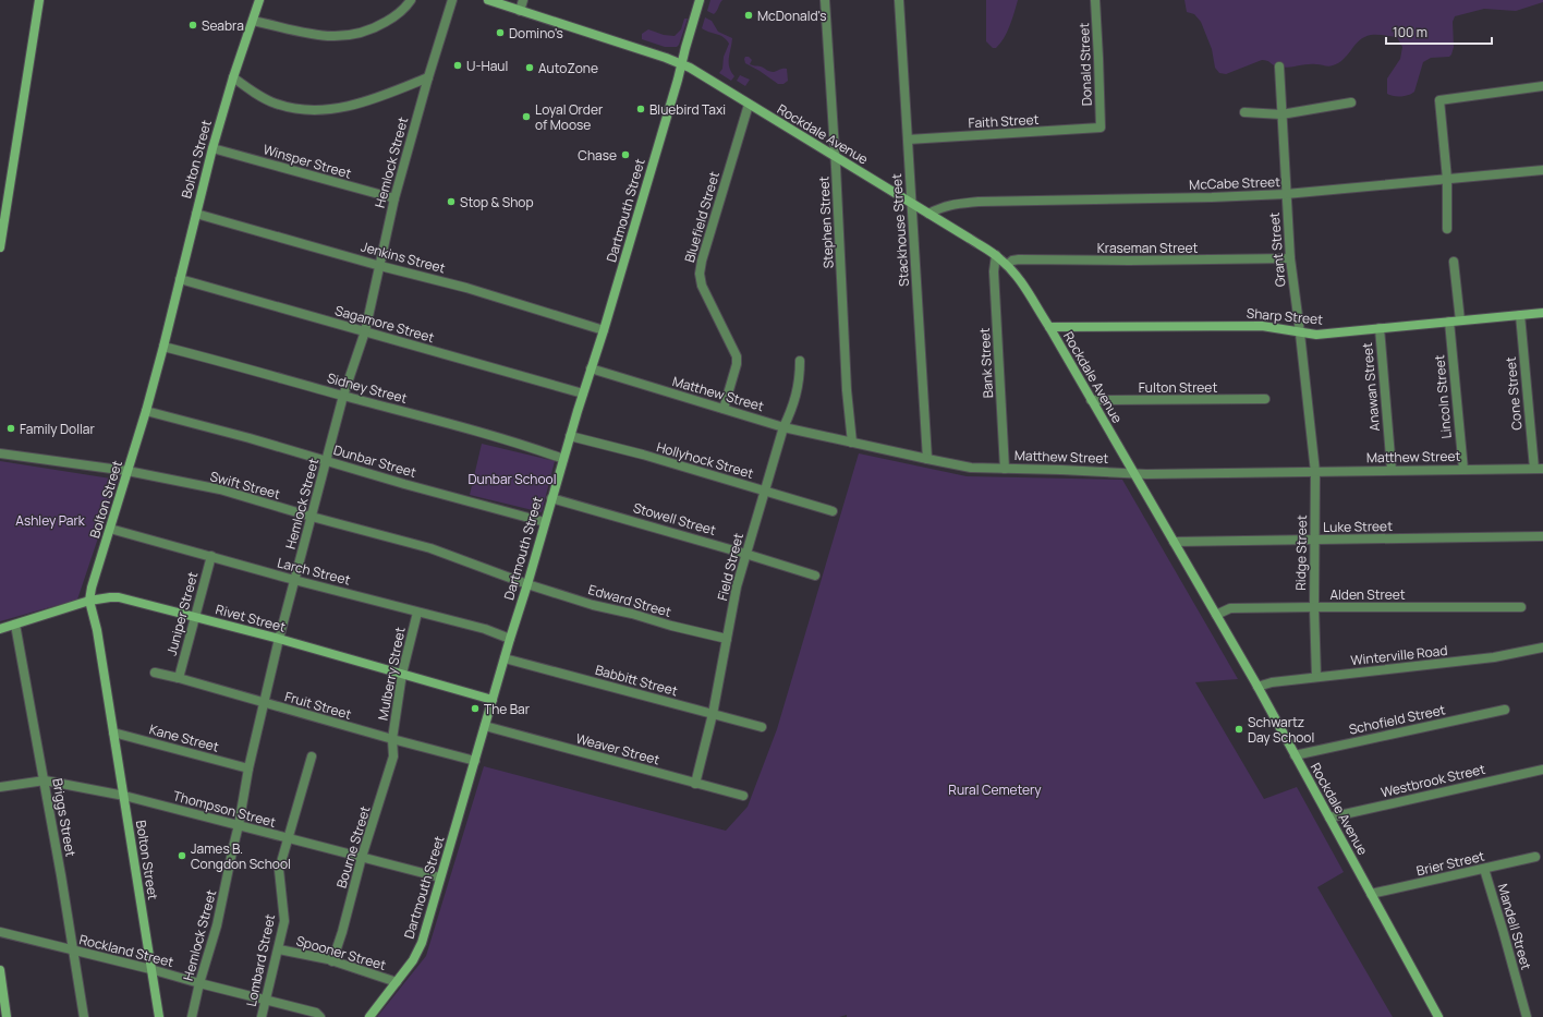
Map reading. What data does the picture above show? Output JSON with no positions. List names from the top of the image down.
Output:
{
  "streets": {
    "main road": [
      "Rockdale Avenue",
      "Bolton Street",
      "Dartmouth Street",
      "Sharp Street",
      "Rivet Street"
    ],
    "street": [
      "Donald Street",
      "Faith Street",
      "Winsper Street",
      "Hemlock Street",
      "McCabe Street",
      "Bluefield Street",
      "Stephen Street",
      "Stackhouse Street",
      "Kraseman Street",
      "Grant Street",
      "Jenkins Street",
      "Sagamore Street",
      "Bank Street",
      "Fulton Street",
      "Anawan Street",
      "Sidney Street",
      "Matthew Street",
      "Cone Street",
      "Lincoln Street",
      "Hollyhock Street",
      "Dunbar Street",
      "Swift Street",
      "Stowell Street",
      "Luke Street",
      "Ridge Street",
      "Field Street",
      "Larch Street",
      "Alden Street",
      "Edward Street",
      "Juniper Street",
      "Winterville Road",
      "Mulberry Street",
      "Babbitt Street",
      "Fruit Street",
      "Schofield Street",
      "Kane Street",
      "Weaver Street",
      "Westbrook Street",
      "Thompson Street",
      "Briggs Street",
      "Bourne Street",
      "Brier Street",
      "Mandell Street",
      "Rockland Street",
      "Spooner Street",
      "Lombard Street"
    ]
  },
  "crossings": [
    ["Donald Street", "Faith Street"],
    ["Faith Street", "Stackhouse Street"],
    ["Rockdale Avenue", "McCabe Street"],
    ["Rockdale Avenue", "Dartmouth Street"],
    ["Rockdale Avenue", "Bluefield Street"],
    ["Rockdale Avenue", "Stephen Street"],
    ["Rockdale Avenue", "Stackhouse Street"],
    ["Rockdale Avenue", "Kraseman Street"],
    ["Rockdale Avenue", "Sharp Street"],
    ["Rockdale Avenue", "Bank Street"],
    ["Rockdale Avenue", "Fulton Street"],
    ["Rockdale Avenue", "Matthew Street"],
    ["Rockdale Avenue", "Luke Street"],
    ["Rockdale Avenue", "Alden Street"],
    ["Rockdale Avenue", "Winterville Road"],
    ["Rockdale Avenue", "Schofield Street"],
    ["Rockdale Avenue", "Westbrook Street"],
    ["Rockdale Avenue", "Brier Street"],
    ["Bolton Street", "Winsper Street"],
    ["Bolton Street", "Jenkins Street"],
    ["Bolton Street", "Sagamore Street"],
    ["Bolton Street", "Sidney Street"],
    ["Bolton Street", "Dunbar Street"],
    ["Bolton Street", "Swift Street"],
    ["Bolton Street", "Larch Street"],
    ["Bolton Street", "Rivet Street"],
    ["Bolton Street", "Kane Street"],
    ["Bolton Street", "Thompson Street"],
    ["Bolton Street", "Rockland Street"],
    ["Winsper Street", "Hemlock Street"],
    ["Hemlock Street", "Jenkins Street"],
    ["Hemlock Street", "Sagamore Street"],
    ["Hemlock Street", "Sidney Street"],
    ["Hemlock Street", "Dunbar Street"],
    ["Hemlock Street", "Swift Street"],
    ["Hemlock Street", "Larch Street"],
    ["Hemlock Street", "Rivet Street"],
    ["Hemlock Street", "Fruit Street"],
    ["Hemlock Street", "Kane Street"],
    ["Hemlock Street", "Thompson Street"],
    ["Hemlock Street", "Rockland Street"],
    ["McCabe Street", "Grant Street"],
    ["Dartmouth Street", "Jenkins Street"],
    ["Dartmouth Street", "Sagamore Street"],
    ["Dartmouth Street", "Sidney Street"],
    ["Dartmouth Street", "Matthew Street"],
    ["Dartmouth Street", "Hollyhock Street"],
    ["Dartmouth Street", "Dunbar Street"],
    ["Dartmouth Street", "Swift Street"],
    ["Dartmouth Street", "Stowell Street"],
    ["Dartmouth Street", "Larch Street"],
    ["Dartmouth Street", "Edward Street"],
    ["Dartmouth Street", "Rivet Street"],
    ["Dartmouth Street", "Babbitt Street"],
    ["Dartmouth Street", "Fruit Street"],
    ["Dartmouth Street", "Weaver Street"],
    ["Dartmouth Street", "Thompson Street"],
    ["Dartmouth Street", "Spooner Street"],
    ["Bluefield Street", "Matthew Street"],
    ["Stephen Street", "Matthew Street"],
    ["Stackhouse Street", "Matthew Street"],
    ["Kraseman Street", "Grant Street"],
    ["Grant Street", "Sharp Street"],
    ["Grant Street", "Ridge Street"],
    ["Sharp Street", "Anawan Street"],
    ["Sharp Street", "Cone Street"],
    ["Sharp Street", "Lincoln Street"],
    ["Bank Street", "Matthew Street"],
    ["Anawan Street", "Matthew Street"],
    ["Matthew Street", "Cone Street"],
    ["Matthew Street", "Lincoln Street"],
    ["Matthew Street", "Ridge Street"],
    ["Matthew Street", "Field Street"],
    ["Hollyhock Street", "Field Street"],
    ["Swift Street", "Edward Street"],
    ["Stowell Street", "Field Street"],
    ["Luke Street", "Ridge Street"],
    ["Ridge Street", "Alden Street"],
    ["Ridge Street", "Winterville Road"],
    ["Field Street", "Edward Street"],
    ["Field Street", "Babbitt Street"],
    ["Field Street", "Weaver Street"],
    ["Larch Street", "Juniper Street"],
    ["Larch Street", "Mulberry Street"],
    ["Juniper Street", "Rivet Street"],
    ["Juniper Street", "Fruit Street"],
    ["Rivet Street", "Mulberry Street"],
    ["Rivet Street", "Briggs Street"],
    ["Mulberry Street", "Fruit Street"],
    ["Mulberry Street", "Bourne Street"],
    ["Fruit Street", "Bourne Street"],
    ["Thompson Street", "Briggs Street"],
    ["Thompson Street", "Bourne Street"],
    ["Thompson Street", "Lombard Street"],
    ["Briggs Street", "Rockland Street"],
    ["Bourne Street", "Spooner Street"],
    ["Brier Street", "Mandell Street"],
    ["Rockland Street", "Lombard Street"],
    ["Spooner Street", "Lombard Street"]
  ],
  "parks": ["Dunbar School", "Ashley Park", "Rural Cemetery"],
  "places": [
    "McDonald's",
    "Seabra",
    "Domino's",
    "U-Haul",
    "AutoZone",
    "Bluebird Taxi",
    "Loyal Order of Moose",
    "Chase",
    "Stop & Shop",
    "Family Dollar",
    "The Bar",
    "Schwartz Day School",
    "James B. Congdon School"
  ],
  "scale_bar": "100 m"
}
